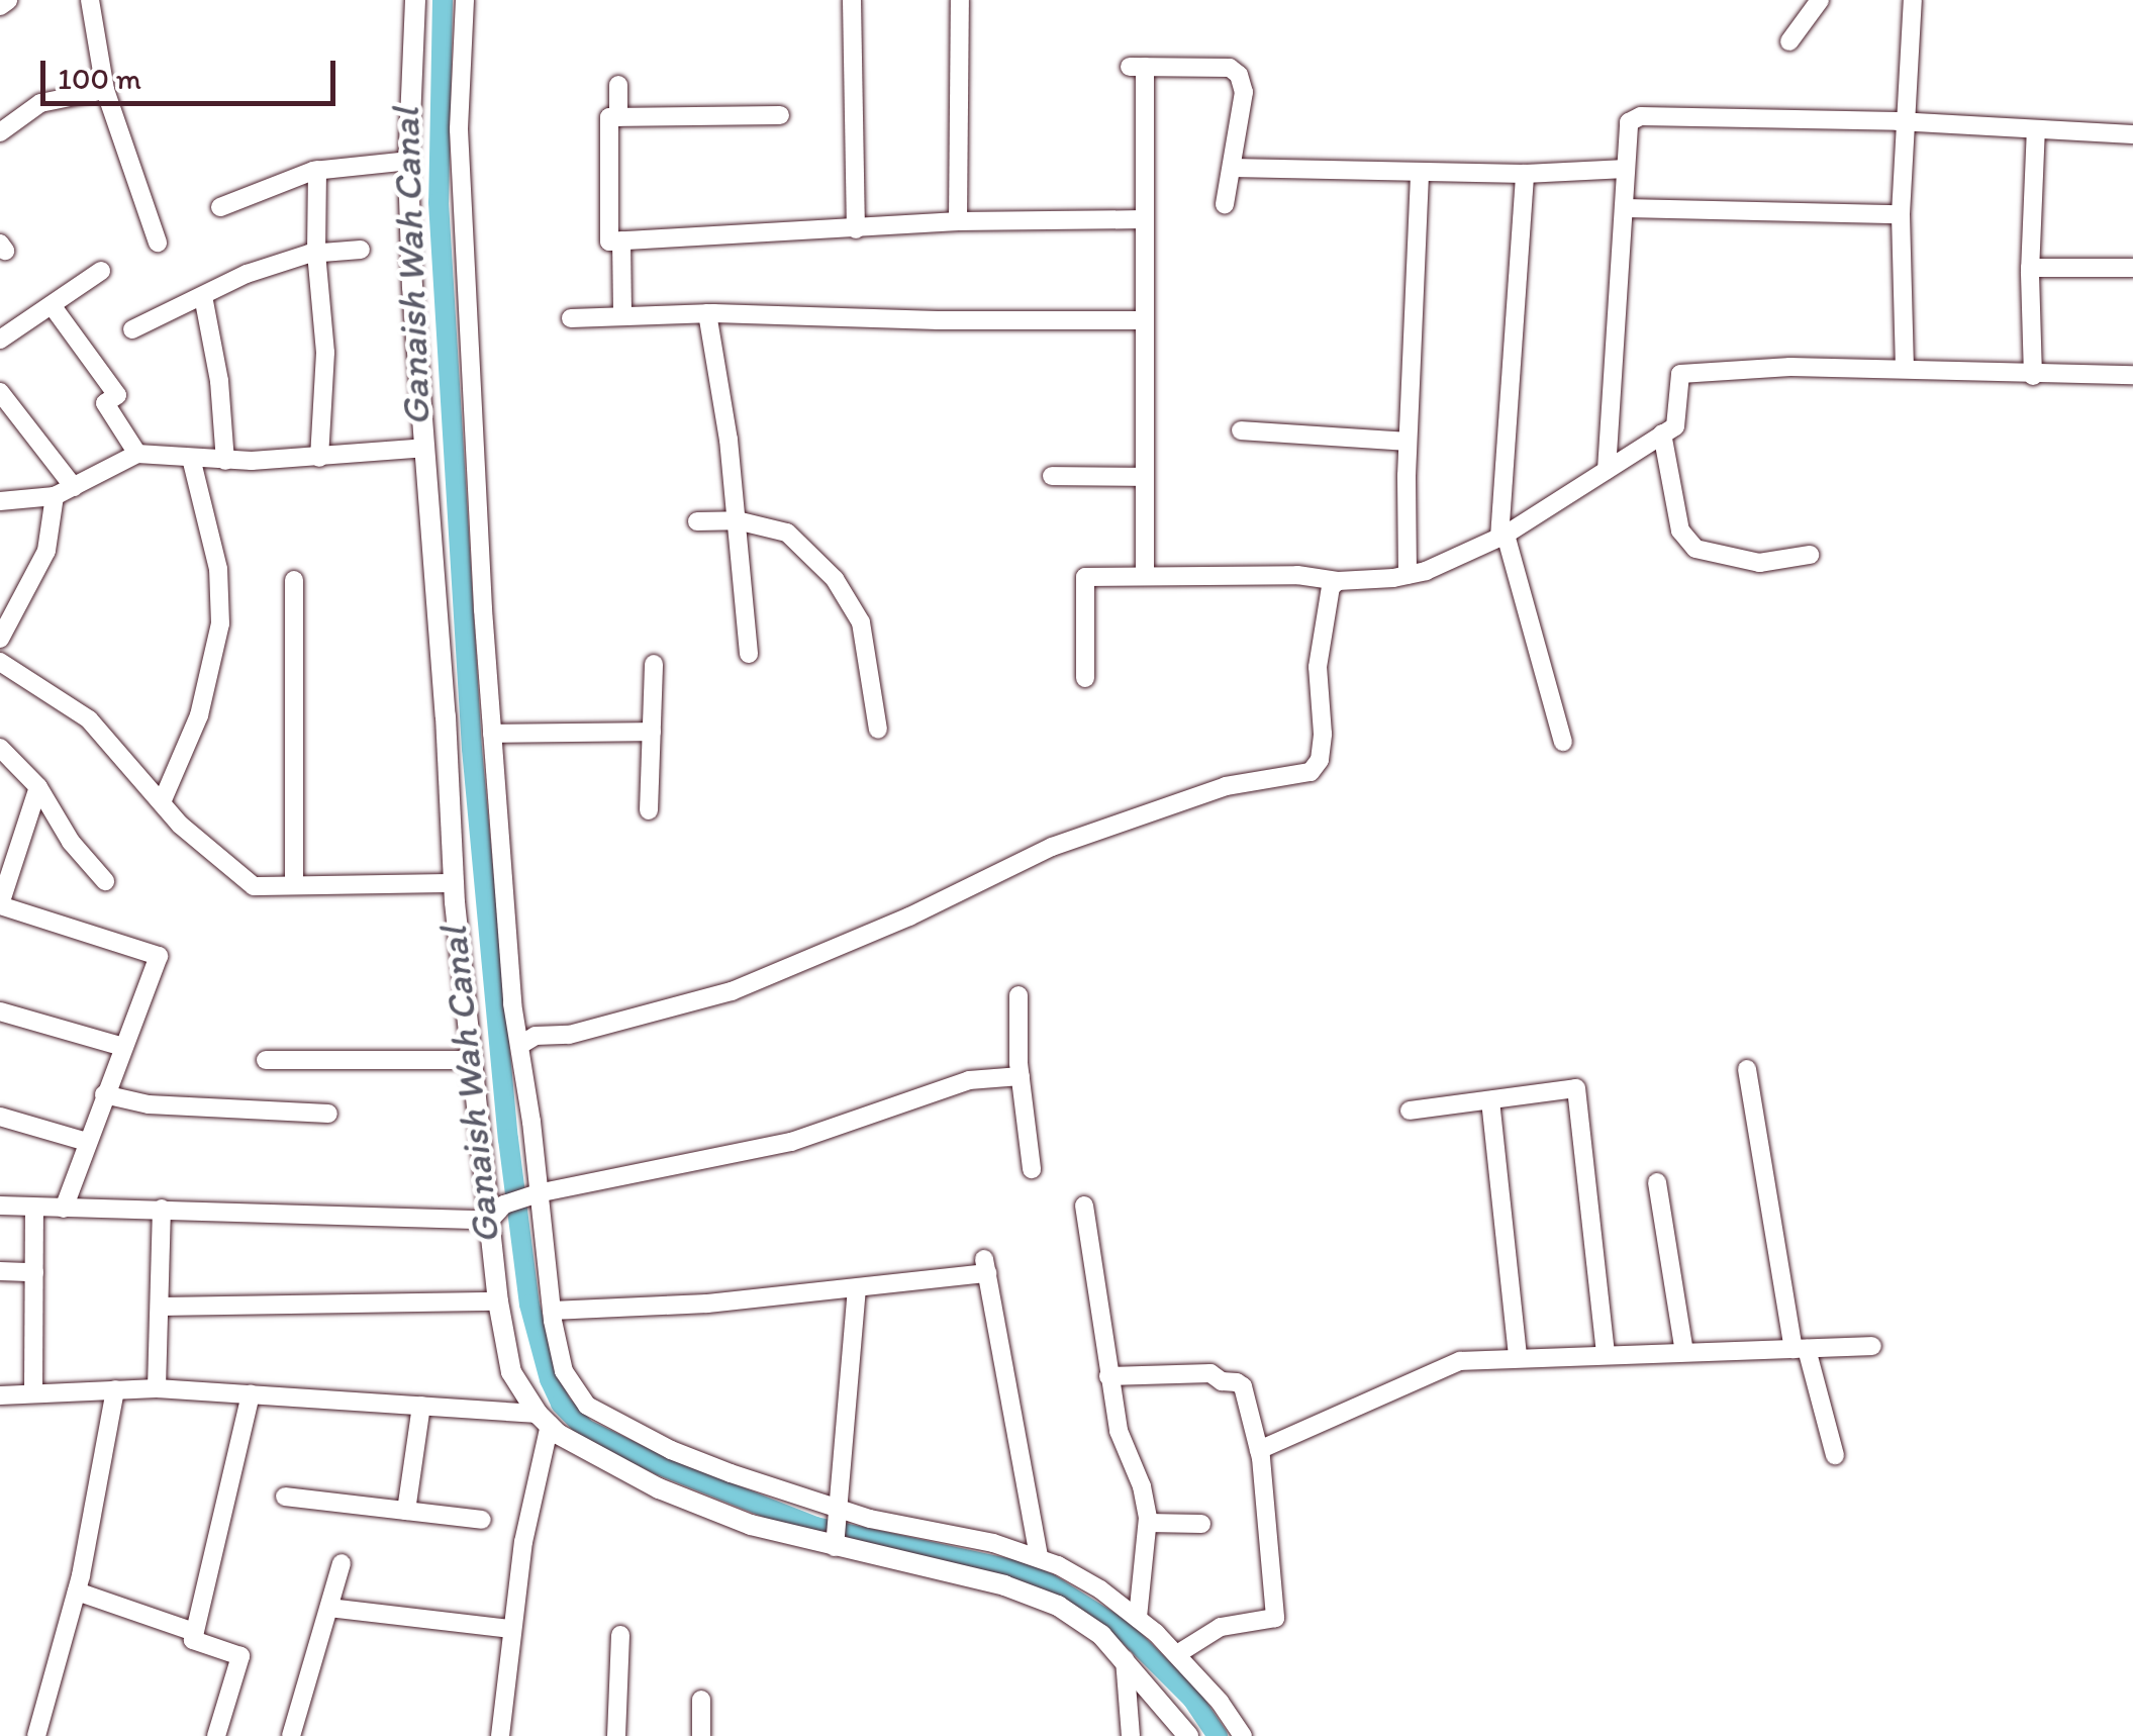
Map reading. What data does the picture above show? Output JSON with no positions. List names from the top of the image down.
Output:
{
  "water": ["Ganaish Wah Canal"],
  "scale_bar": "100 m"
}
